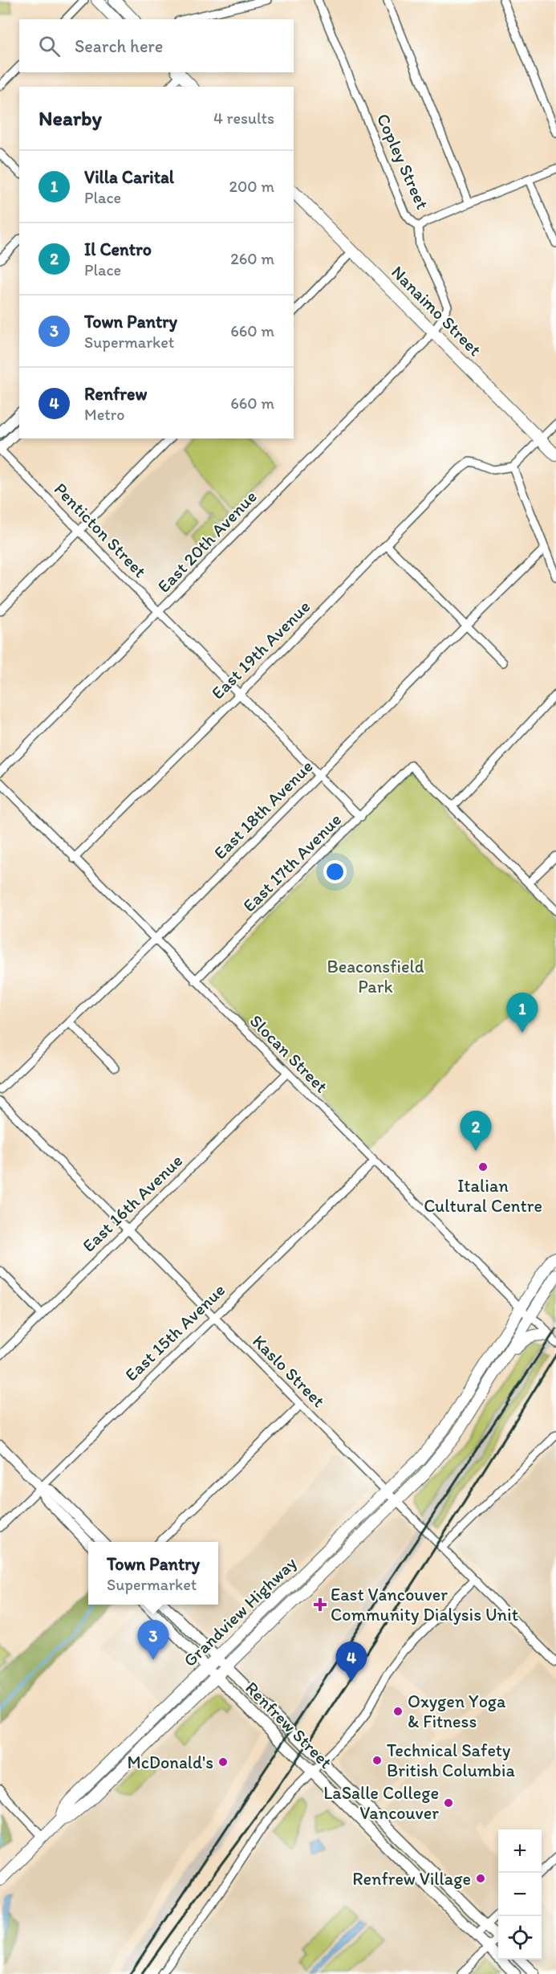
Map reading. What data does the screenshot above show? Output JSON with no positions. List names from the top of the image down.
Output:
{
  "streets": {
    "main road": ["Nanaimo Street", "Grandview Highway"],
    "street": [
      "Copley Street",
      "Penticton Street",
      "East 20th Avenue",
      "East 19th Avenue",
      "East 18th Avenue",
      "East 17th Avenue",
      "Slocan Street",
      "East 16th Avenue",
      "East 15th Avenue",
      "Kaslo Street",
      "Renfrew Street"
    ]
  },
  "crossings": [
    ["Copley Street", "Nanaimo Street"],
    ["Copley Street", "East 20th Avenue"],
    ["Nanaimo Street", "East 20th Avenue"],
    ["Penticton Street", "East 20th Avenue"],
    ["Penticton Street", "East 19th Avenue"],
    ["Penticton Street", "East 18th Avenue"],
    ["Penticton Street", "East 17th Avenue"],
    ["East 19th Avenue", "Slocan Street"],
    ["East 18th Avenue", "Slocan Street"],
    ["East 17th Avenue", "Slocan Street"],
    ["Slocan Street", "East 16th Avenue"],
    ["Slocan Street", "East 15th Avenue"],
    ["Slocan Street", "Grandview Highway"],
    ["East 16th Avenue", "Kaslo Street"],
    ["East 15th Avenue", "Kaslo Street"],
    ["Kaslo Street", "Grandview Highway"],
    ["Grandview Highway", "Renfrew Street"]
  ],
  "parks": ["Beaconsfield Park"],
  "places": {
    "other": [
      "Italian Cultural Centre",
      "Oxygen Yoga & Fitness",
      "Technical Safety British Columbia",
      "McDonald's",
      "LaSalle College Vancouver",
      "Renfrew Village"
    ],
    "health": ["East Vancouver Community Dialysis Unit"]
  },
  "page": {
    "search": "Search here",
    "heading": ["Nearby", "4 results"],
    "list": [
      {
        "mark": "1",
        "name": "Villa Carital",
        "note": "Place",
        "value": "200 m"
      },
      {
        "mark": "2",
        "name": "Il Centro",
        "note": "Place",
        "value": "260 m"
      },
      {
        "mark": "3",
        "name": "Town Pantry",
        "note": "Supermarket",
        "value": "660 m"
      },
      {
        "mark": "4",
        "name": "Renfrew",
        "note": "Metro",
        "value": "660 m"
      }
    ],
    "pins": [
      "1",
      "2",
      "3",
      "4"
    ],
    "popup": ["Town Pantry", "Supermarket"],
    "map_buttons": ["+", "−"]
  }
}
